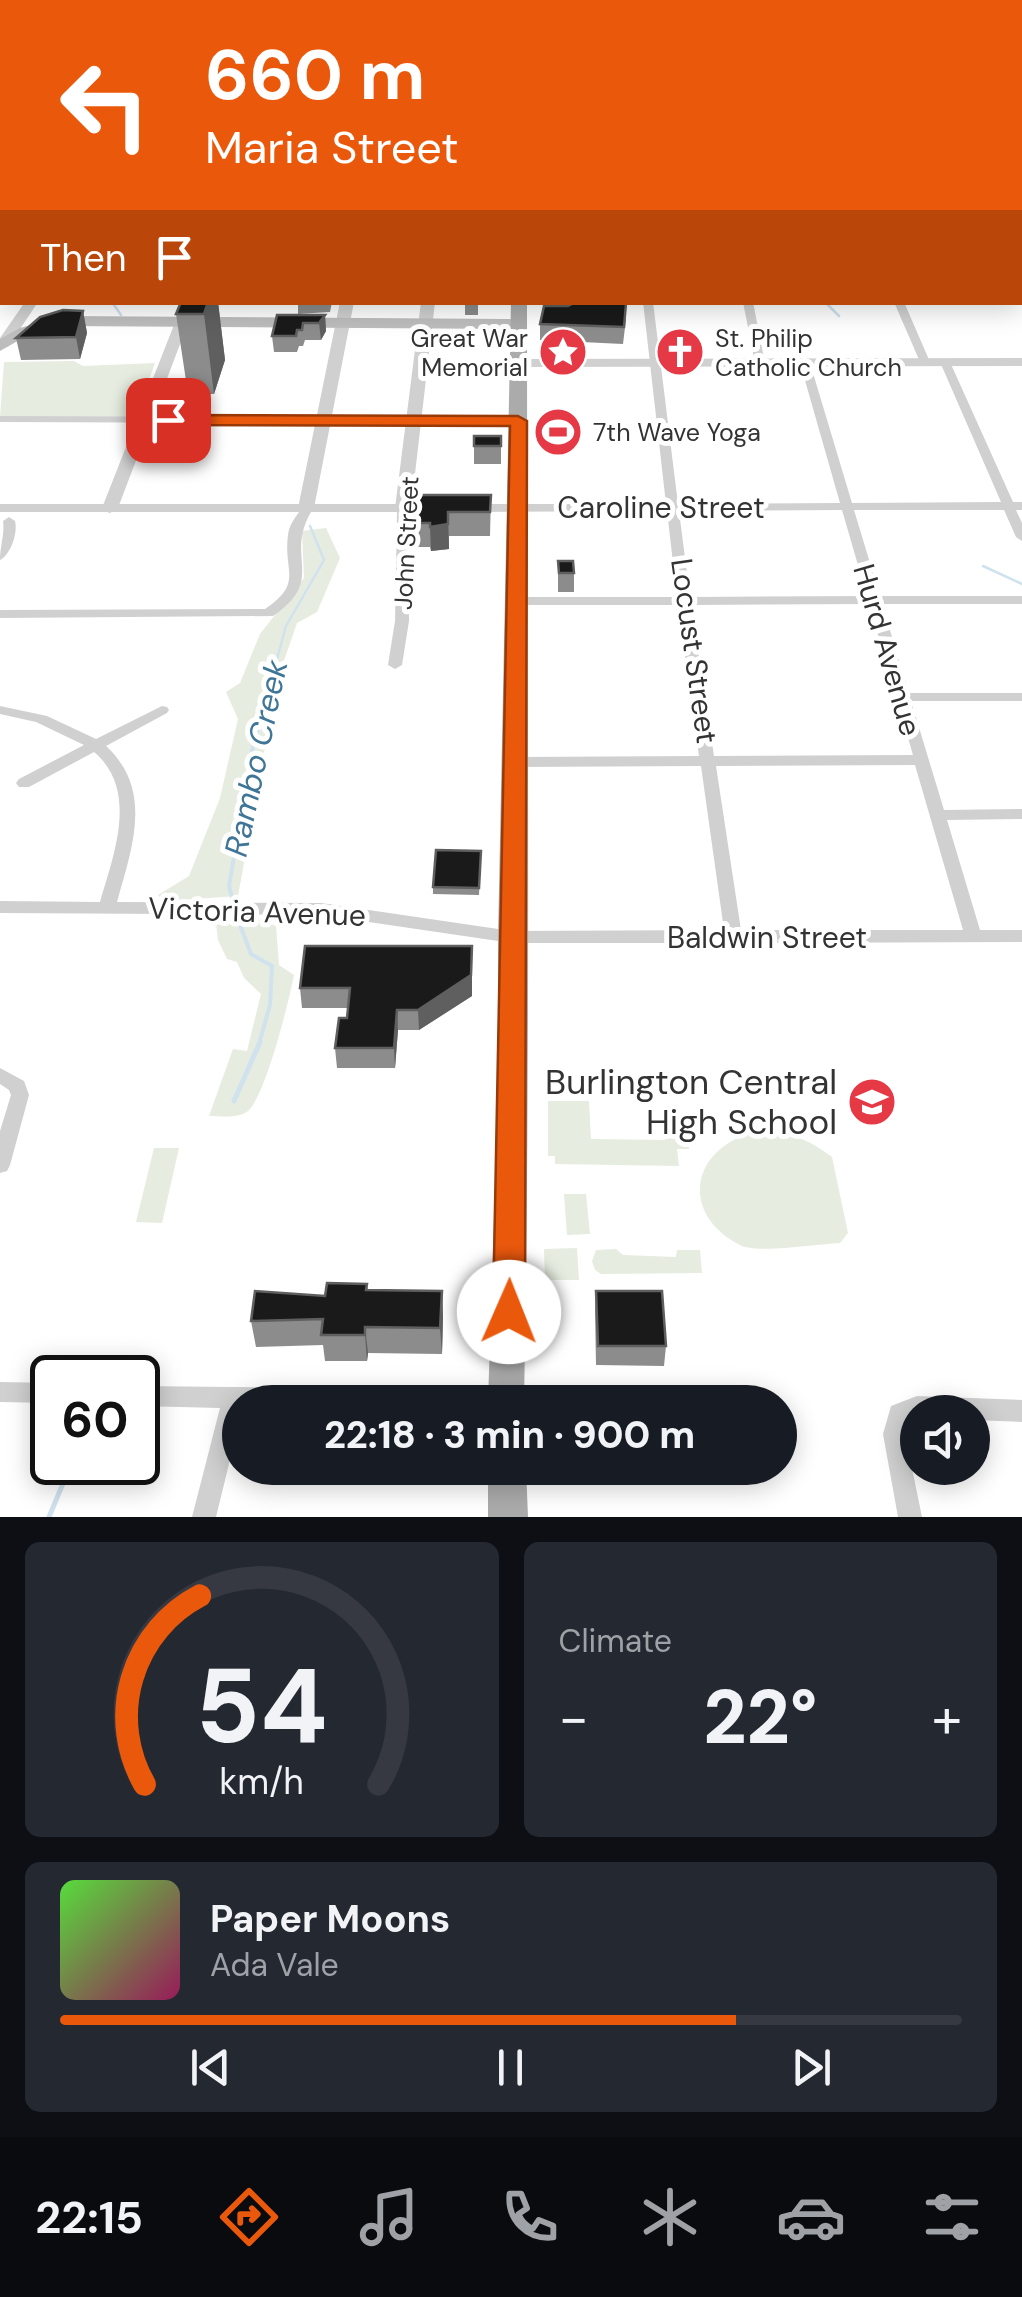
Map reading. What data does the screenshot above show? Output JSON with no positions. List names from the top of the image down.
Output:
{
  "streets": {
    "street": [
      "Caroline Street",
      "John Street",
      "Hurd Avenue",
      "Locust Street",
      "Victoria Avenue",
      "Baldwin Street"
    ]
  },
  "crossings": [
    ["Caroline Street", "John Street"],
    ["Caroline Street", "Hurd Avenue"],
    ["Caroline Street", "Locust Street"],
    ["Hurd Avenue", "Baldwin Street"],
    ["Locust Street", "Baldwin Street"],
    ["Victoria Avenue", "Baldwin Street"]
  ],
  "water": ["Rambo Creek"],
  "places": {
    "place": ["Great War Memorial"],
    "church": ["St. Philip Catholic Church"],
    "sports": ["7th Wave Yoga"],
    "school or university": ["Burlington Central High School"]
  },
  "page": {
    "turn": ["660 m", "Maria Street"],
    "then": "Then",
    "limit": "60",
    "trip": "22:18 · 3 min · 900 m",
    "tile": "Climate",
    "heat": ["−", "22°", "+"],
    "song": ["Paper Moons", "Ada Vale"],
    "tabs": "22:15",
    "gauge": ["54", "km/h"]
  }
}
